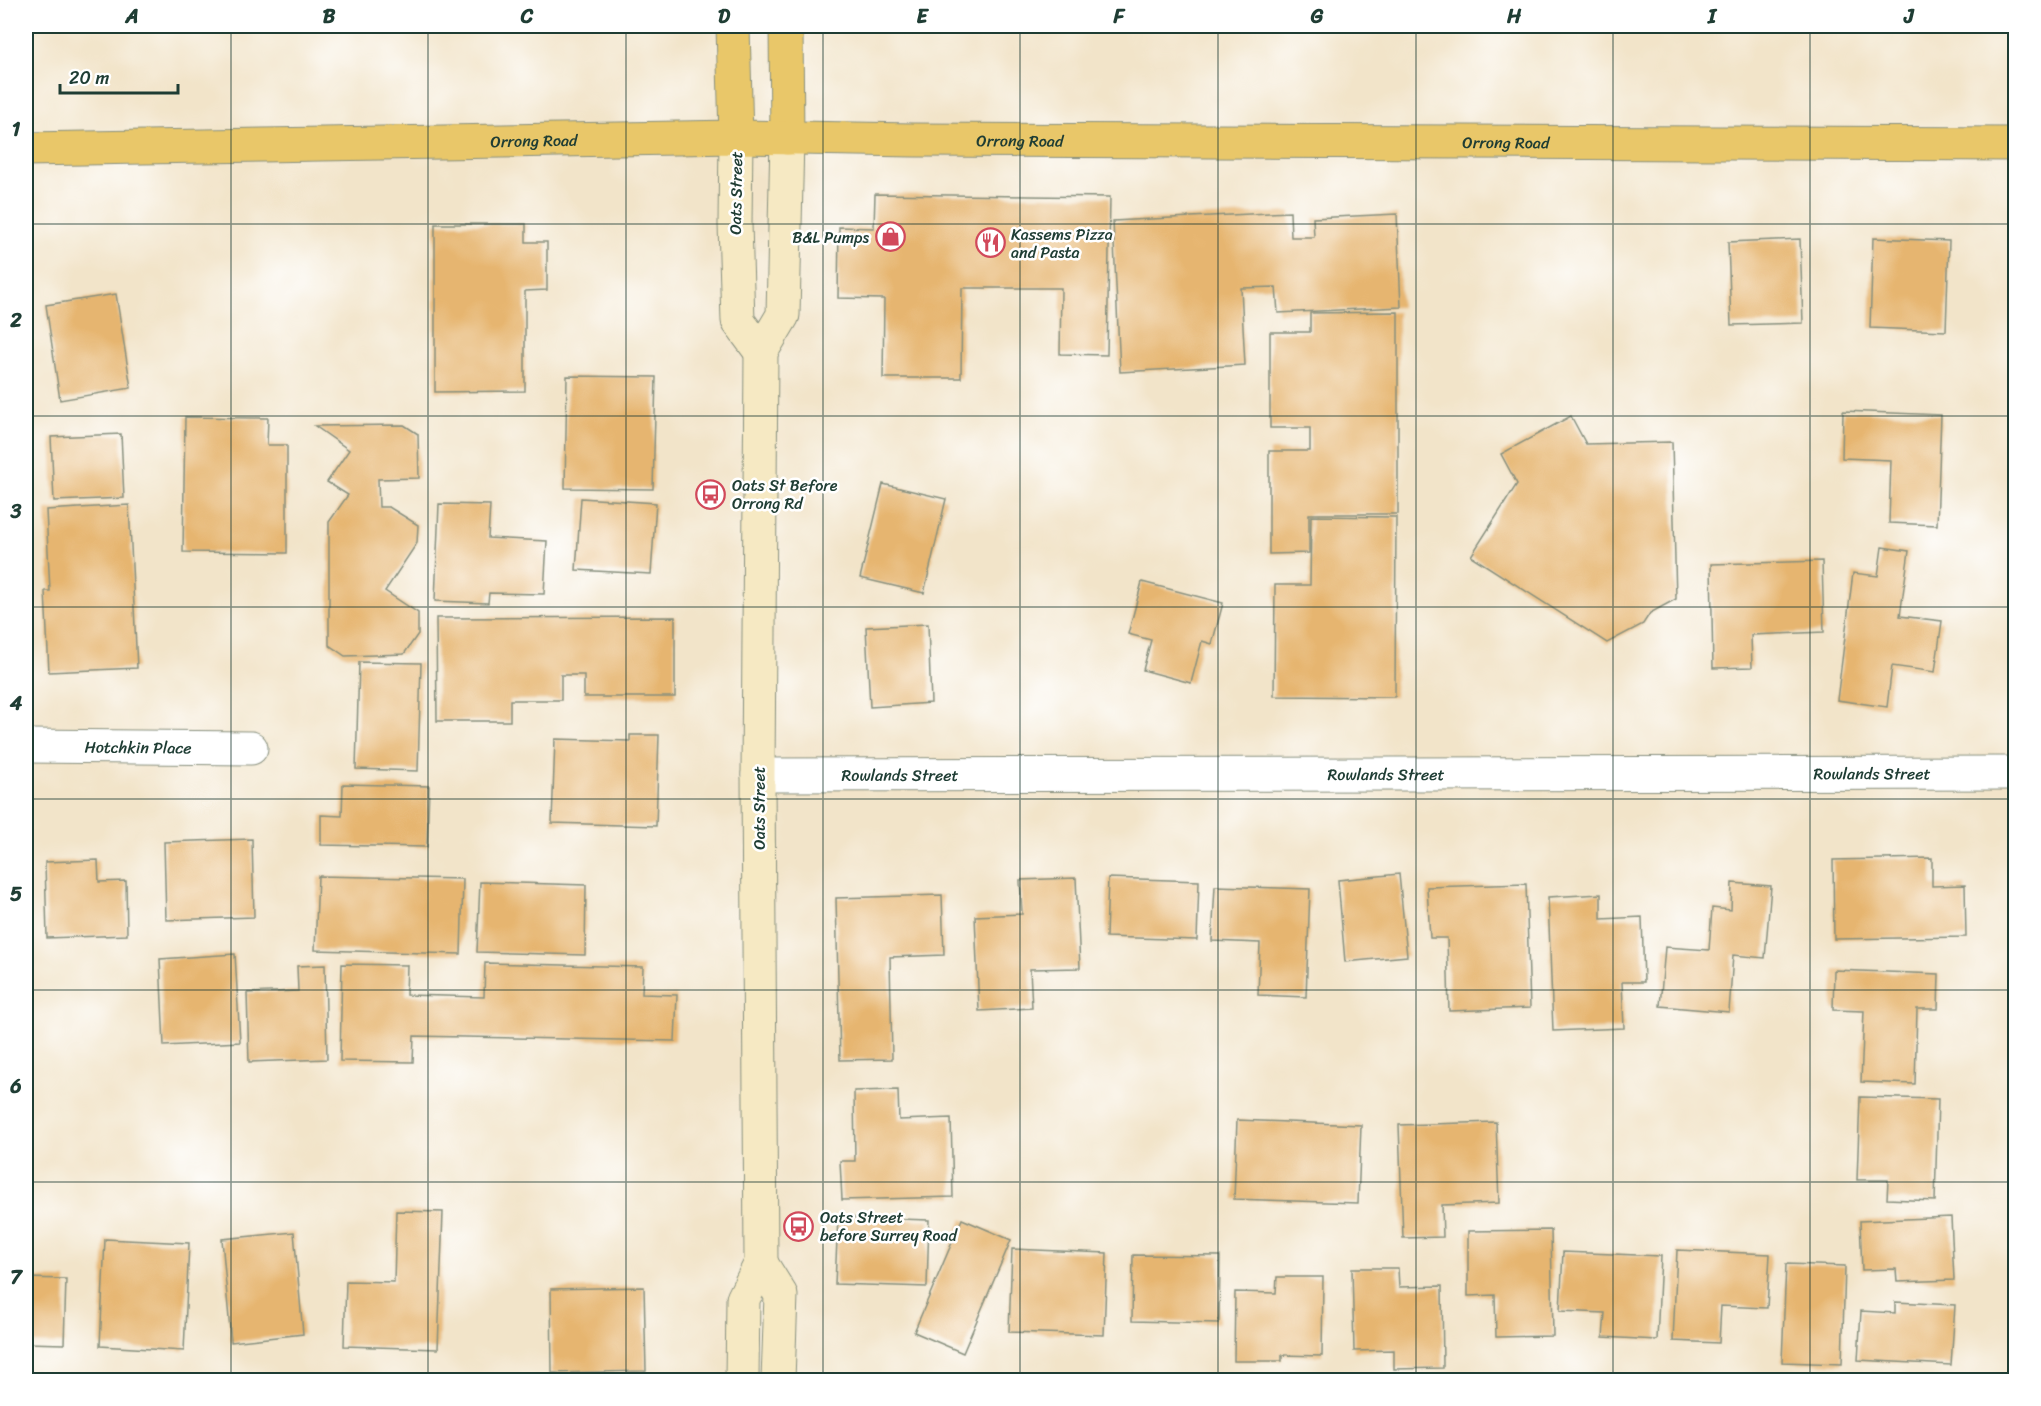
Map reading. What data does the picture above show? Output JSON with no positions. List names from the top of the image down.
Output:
{
  "streets": {
    "main road": ["Orrong Road", "Oats Street"],
    "street": ["Hotchkin Place", "Rowlands Street"]
  },
  "crossings": [
    ["Orrong Road", "Oats Street"],
    ["Oats Street", "Rowlands Street"]
  ],
  "places": {
    "shop": ["B&L Pumps"],
    "restaurant": ["Kassems Pizza and Pasta"],
    "bus stop": ["Oats St Before Orrong Rd", "Oats Street before Surrey Road"]
  },
  "scale_bar": "20 m",
  "grid": {
    "columns": [
      "A",
      "B",
      "C",
      "D",
      "E",
      "F",
      "G",
      "H",
      "I",
      "J"
    ],
    "rows": [
      "1",
      "2",
      "3",
      "4",
      "5",
      "6",
      "7"
    ]
  }
}
